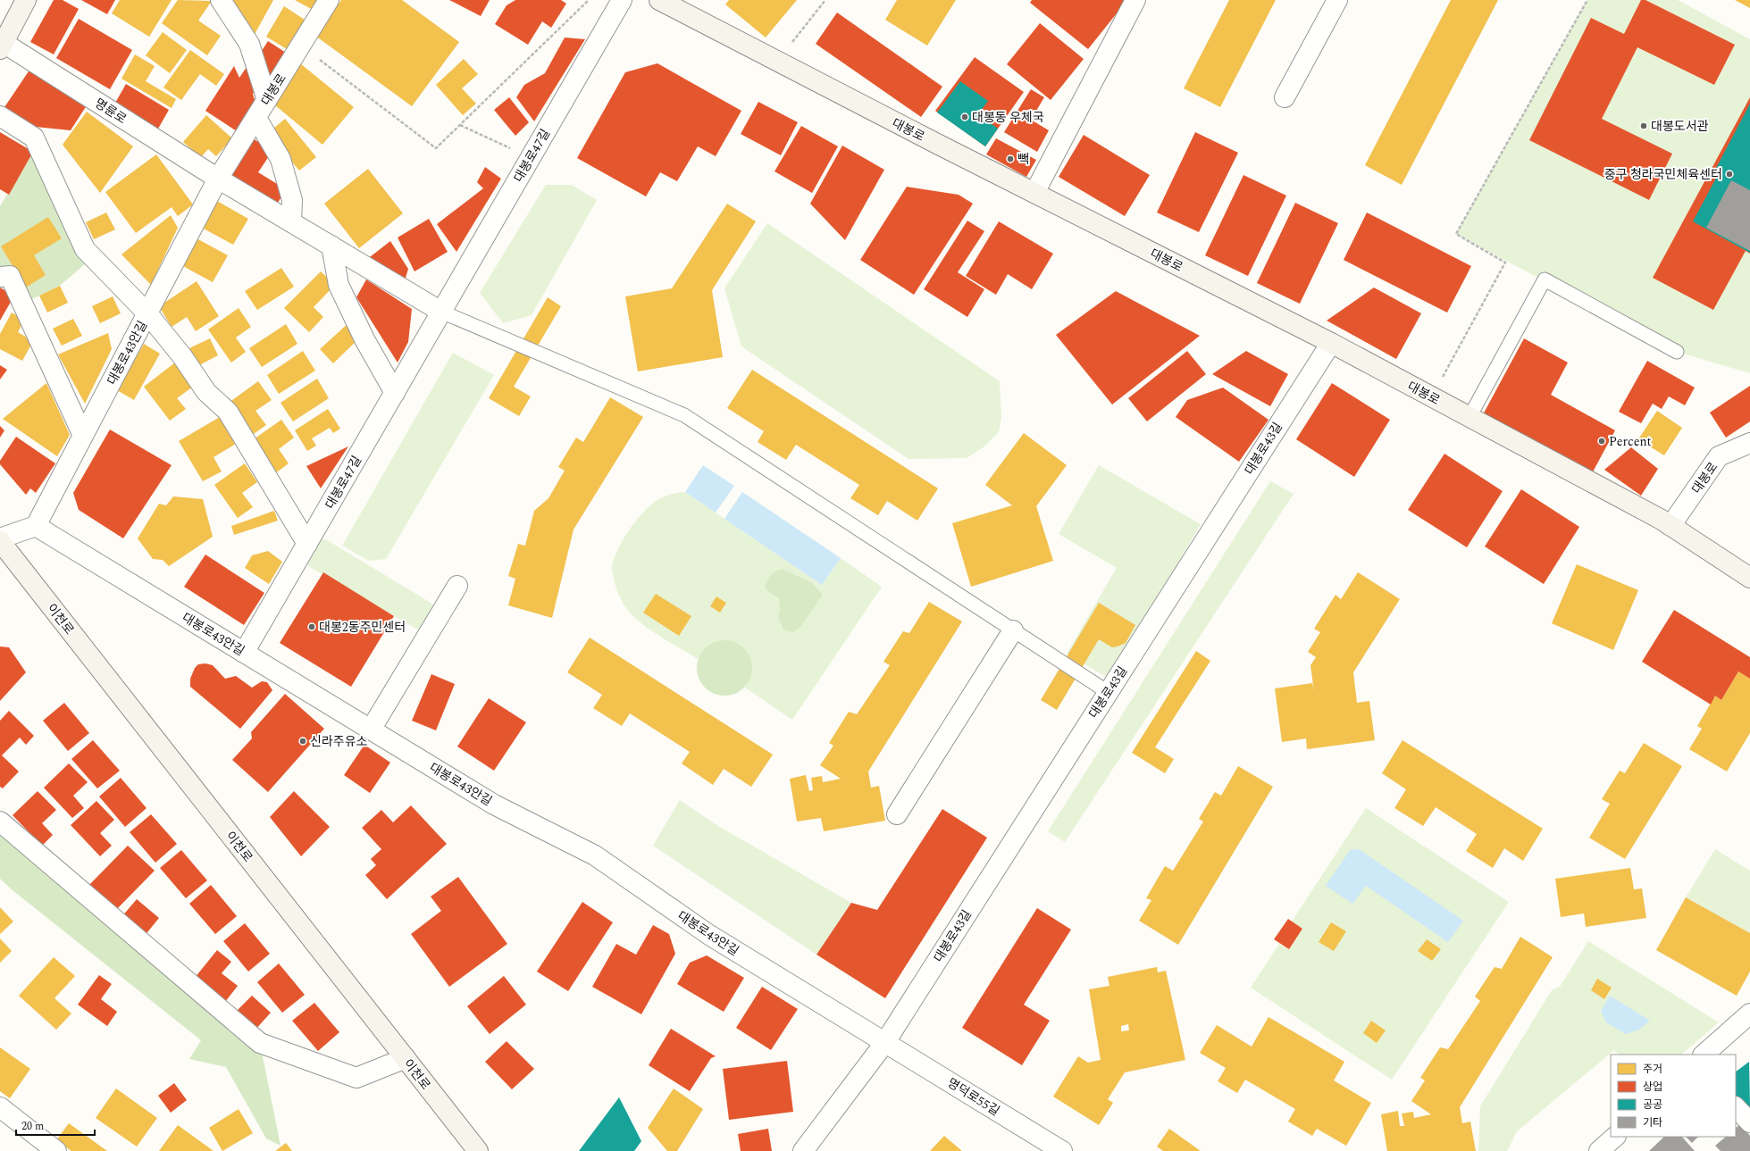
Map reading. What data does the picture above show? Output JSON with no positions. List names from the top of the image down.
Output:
{
  "streets": {
    "street": [
      "대봉로",
      "명륜로",
      "대봉로47길",
      "대봉로43안길",
      "대봉로43길",
      "이천로",
      "명덕로55길"
    ]
  },
  "crossings": [
    ["대봉로", "명륜로"],
    ["대봉로", "대봉로43안길"],
    ["대봉로", "대봉로43길"],
    ["명륜로", "대봉로43안길"],
    ["대봉로47길", "대봉로43안길"],
    ["대봉로43안길", "대봉로43길"],
    ["대봉로43안길", "명덕로55길"],
    ["대봉로43길", "명덕로55길"]
  ],
  "places": [
    "대봉동 우체국",
    "대봉도서관",
    "빽",
    "중구 청라국민체육센터",
    "Percent",
    "대봉2동주민센터",
    "신라주유소"
  ],
  "legend": [
    "주거",
    "상업",
    "공공",
    "기타"
  ],
  "scale_bar": "20 m"
}
